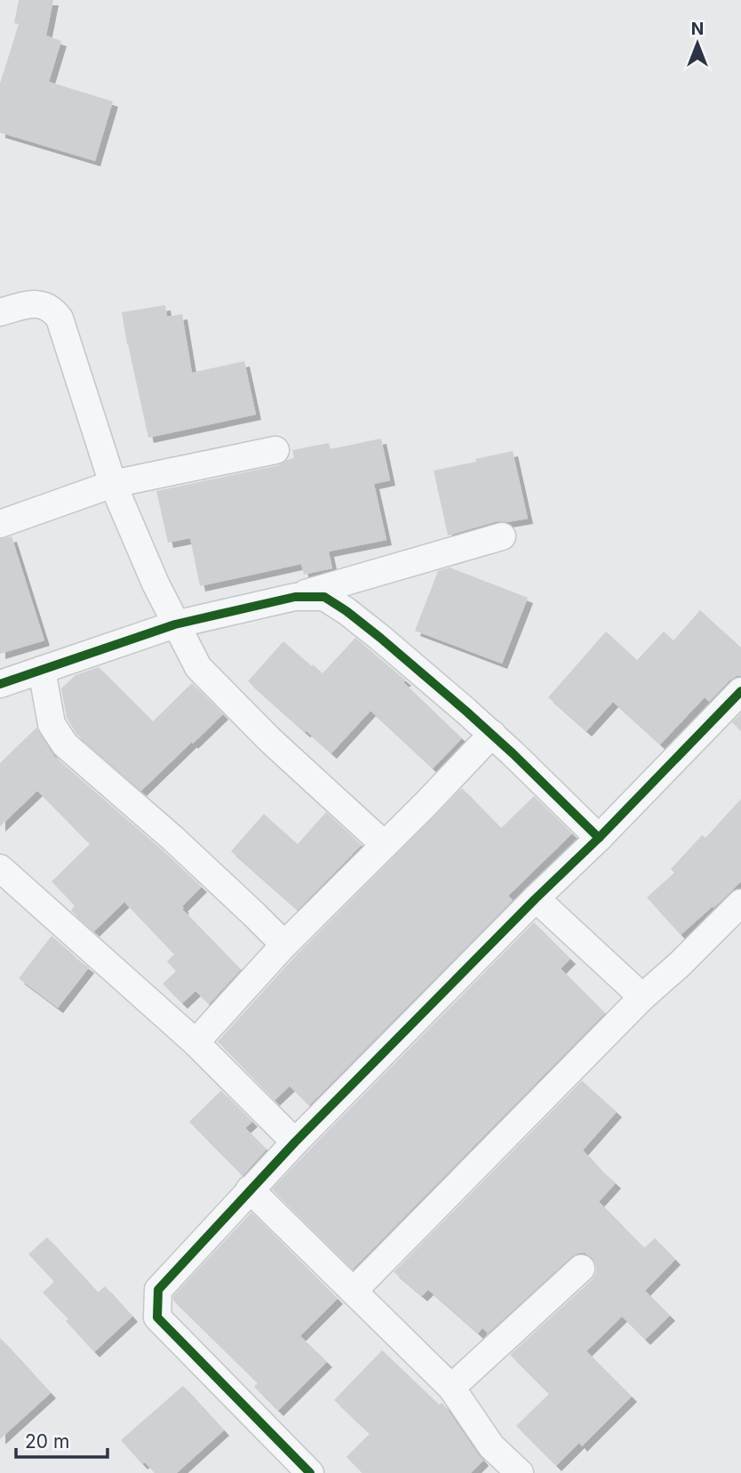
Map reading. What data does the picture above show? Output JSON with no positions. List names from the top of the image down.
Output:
{
  "scale_bar": "20 m",
  "north": "top"
}
